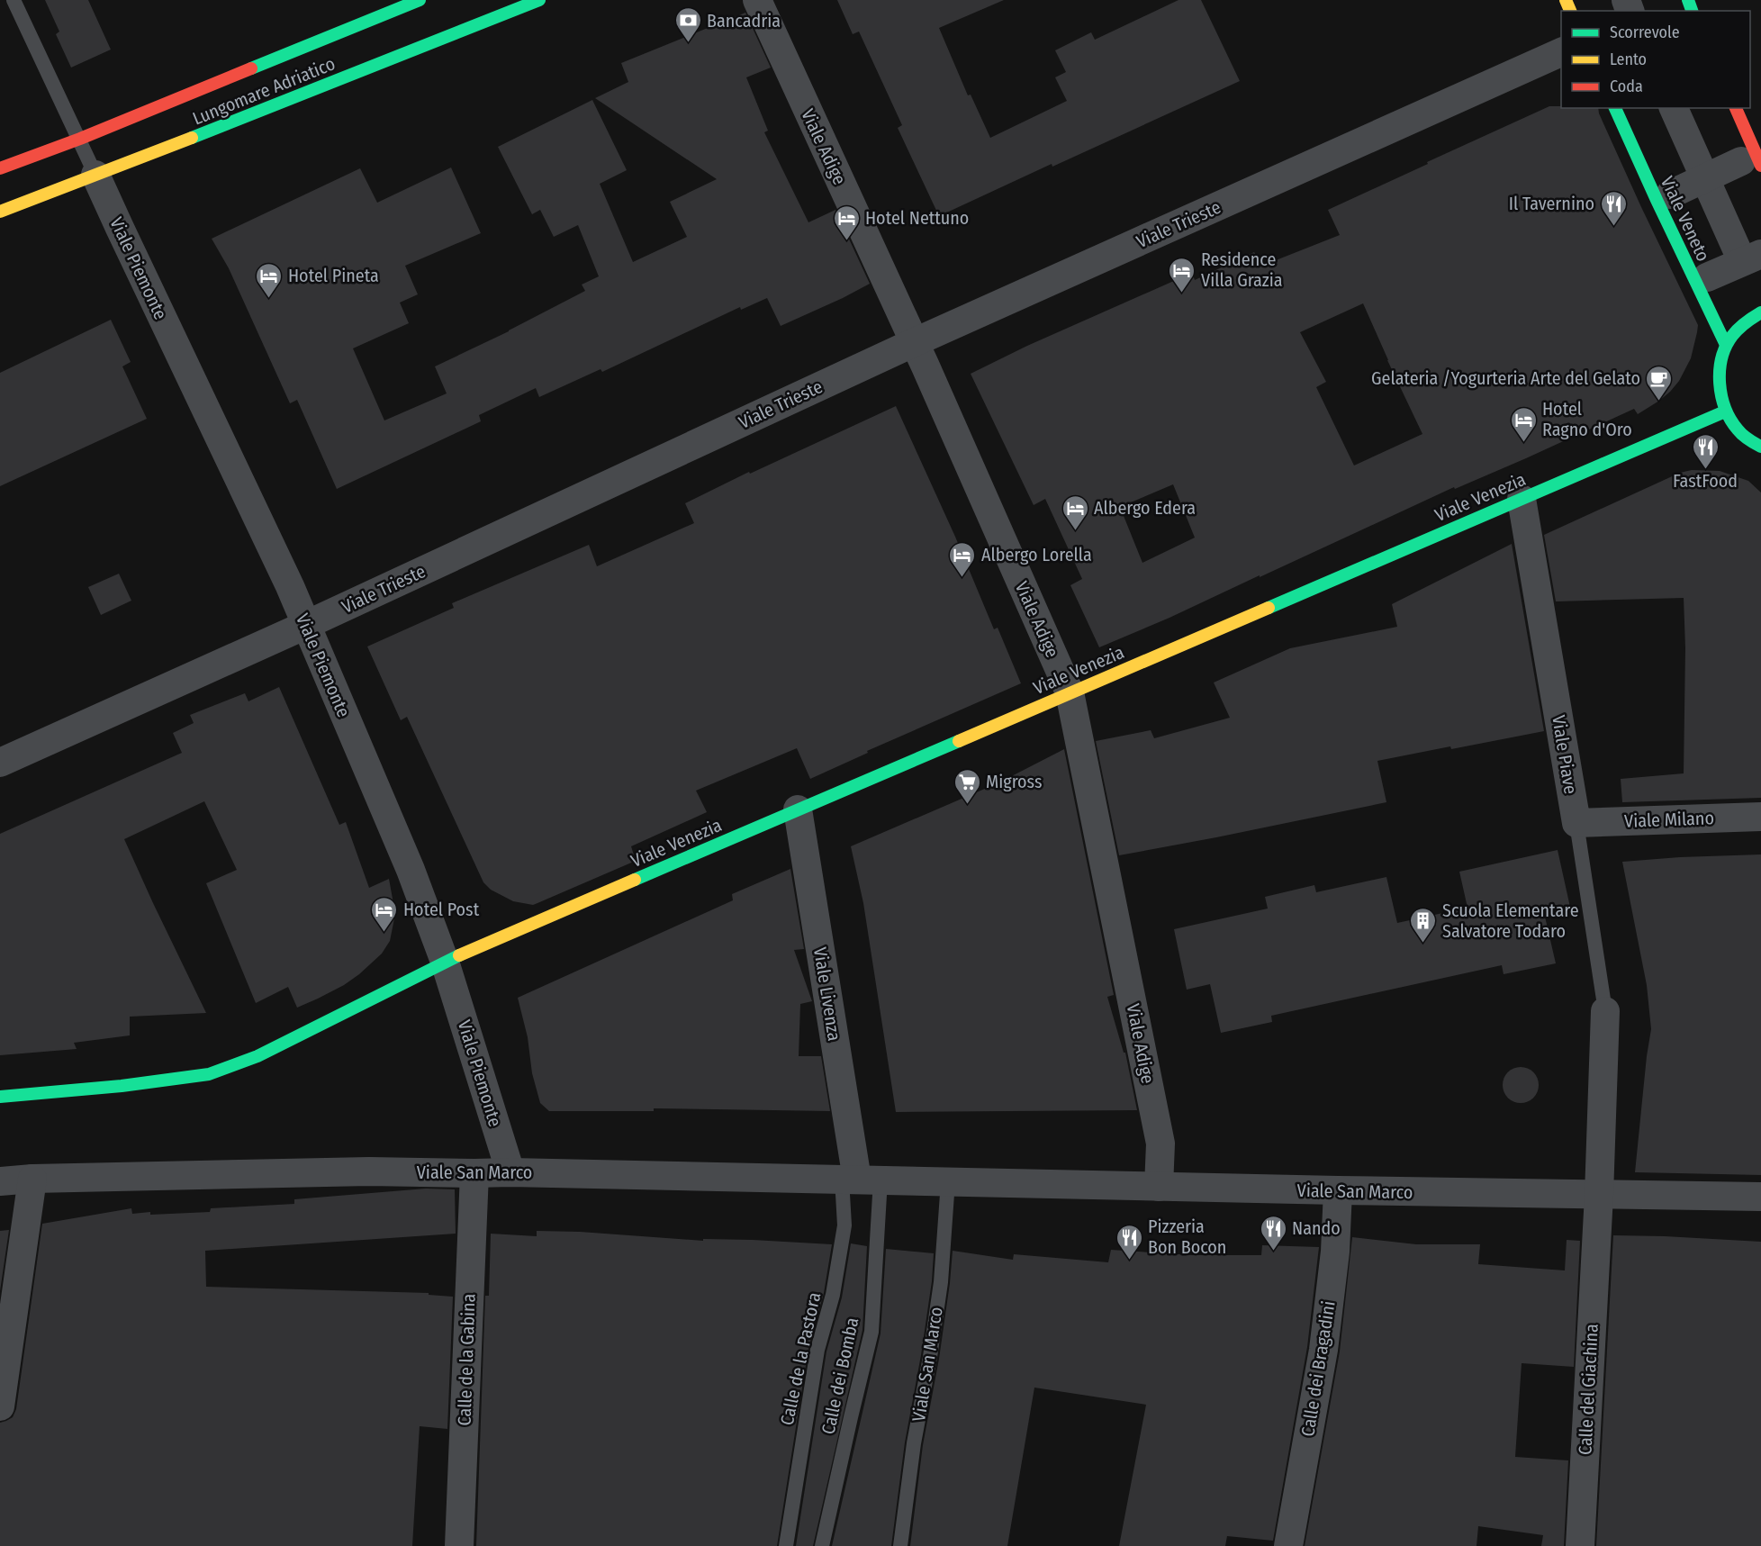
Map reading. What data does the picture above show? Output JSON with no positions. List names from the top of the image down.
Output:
{
  "streets": {
    "street": [
      "Lungomare Adriatico",
      "Viale Adige",
      "Viale Veneto",
      "Viale Trieste",
      "Viale Piemonte",
      "Viale Venezia",
      "Viale Piave",
      "Viale Milano",
      "Viale Livenza",
      "Viale San Marco",
      "Calle de la Gabina",
      "Calle dei Bragadini",
      "Calle del Giachina"
    ],
    "lane": ["Calle de la Pastora", "Calle dei Bomba"]
  },
  "crossings": [
    ["Lungomare Adriatico", "Viale Piemonte"],
    ["Viale Adige", "Viale Trieste"],
    ["Viale Adige", "Viale Venezia"],
    ["Viale Adige", "Viale San Marco"],
    ["Viale Trieste", "Viale Piemonte"],
    ["Viale Piemonte", "Viale Venezia"],
    ["Viale Piemonte", "Viale San Marco"],
    ["Viale Venezia", "Viale Piave"],
    ["Viale Venezia", "Viale Livenza"],
    ["Viale Piave", "Viale Milano"],
    ["Viale Piave", "Calle del Giachina"],
    ["Viale Livenza", "Viale San Marco"],
    ["Viale Livenza", "Calle de la Pastora"],
    ["Viale Livenza", "Calle dei Bomba"],
    ["Viale San Marco", "Calle de la Pastora"],
    ["Viale San Marco", "Calle de la Gabina"],
    ["Viale San Marco", "Calle dei Bragadini"],
    ["Viale San Marco", "Calle dei Bomba"],
    ["Viale San Marco", "Calle del Giachina"],
    ["Calle de la Pastora", "Calle dei Bomba"]
  ],
  "places": {
    "bank": ["Bancadria"],
    "restaurant": [
      "Il Tavernino",
      "FastFood",
      "Nando",
      "Pizzeria Bon Bocon"
    ],
    "hotel": [
      "Hotel Nettuno",
      "Residence Villa Grazia",
      "Hotel Pineta",
      "Hotel Ragno d'Oro",
      "Albergo Edera",
      "Albergo Lorella",
      "Hotel Post"
    ],
    "cafe": ["Gelateria /Yogurteria Arte del Gelato"],
    "supermarket": ["Migross"],
    "building": ["Scuola Elementare Salvatore Todaro"]
  },
  "legend": ["Scorrevole", "Lento", "Coda"]
}
